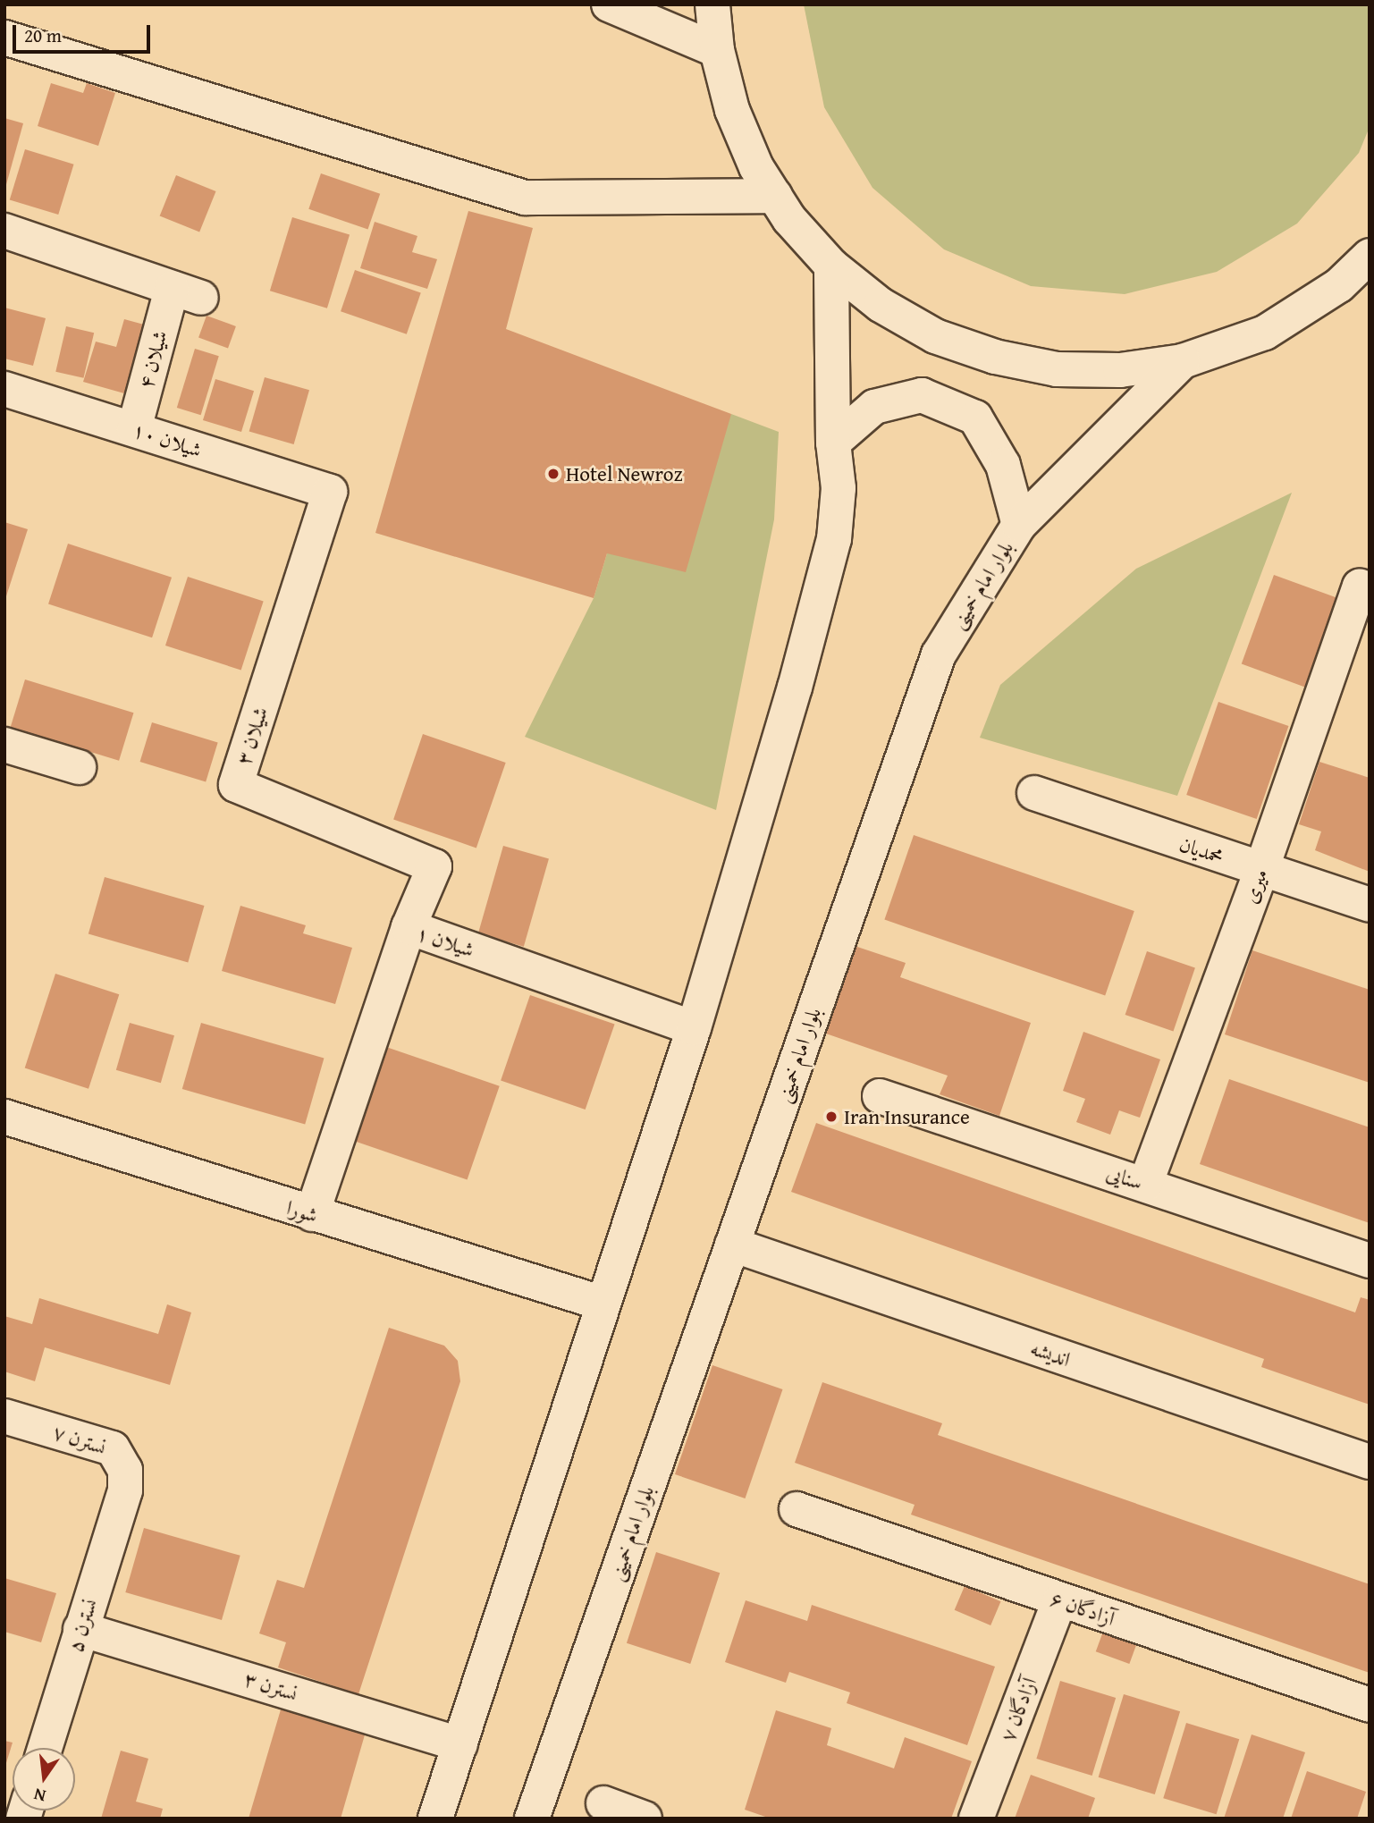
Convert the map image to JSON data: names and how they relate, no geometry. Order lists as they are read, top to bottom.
{
  "streets": {
    "street": [
      "شیلان ۴",
      "شیلان ۱۰",
      "بلوار امام خمینی",
      "شیلان ۳",
      "محمدیان",
      "میری",
      "شیلان ۱",
      "سنایی",
      "شورا",
      "اندیشه",
      "نسترن ۷",
      "آزادگان ۶",
      "نسترن ۵",
      "نسترن ۳",
      "آزادگان ۷"
    ]
  },
  "crossings": [
    ["شیلان ۴", "شیلان ۱۰"],
    ["شیلان ۱۰", "شیلان ۳"],
    ["بلوار امام خمینی", "اندیشه"],
    ["شیلان ۳", "شیلان ۱"],
    ["محمدیان", "میری"],
    ["میری", "سنایی"],
    ["شیلان ۱", "شورا"],
    ["نسترن ۷", "نسترن ۵"],
    ["آزادگان ۶", "آزادگان ۷"],
    ["نسترن ۵", "نسترن ۳"]
  ],
  "places": ["Hotel Newroz", "Iran Insurance"],
  "scale_bar": "20 m",
  "north": "bottom"
}
